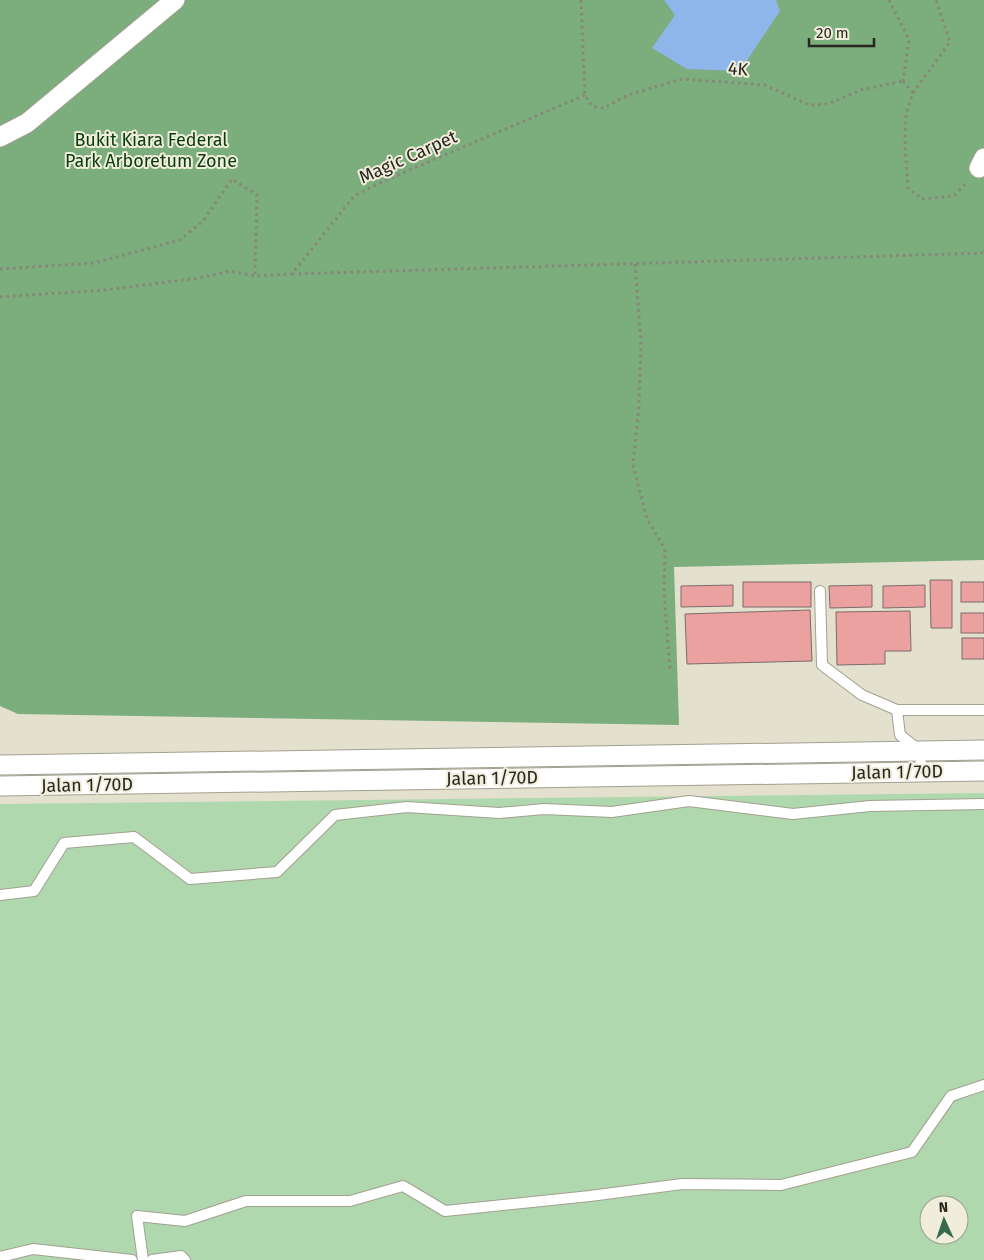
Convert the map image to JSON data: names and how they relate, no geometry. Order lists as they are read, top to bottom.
{
  "streets": {
    "street": ["Jalan 1/70D"],
    "path": ["4K", "Magic Carpet"]
  },
  "crossings": [
    ["4K", "Magic Carpet"]
  ],
  "parks": ["Bukit Kiara Federal Park Arboretum Zone"],
  "scale_bar": "20 m",
  "north": "top"
}
